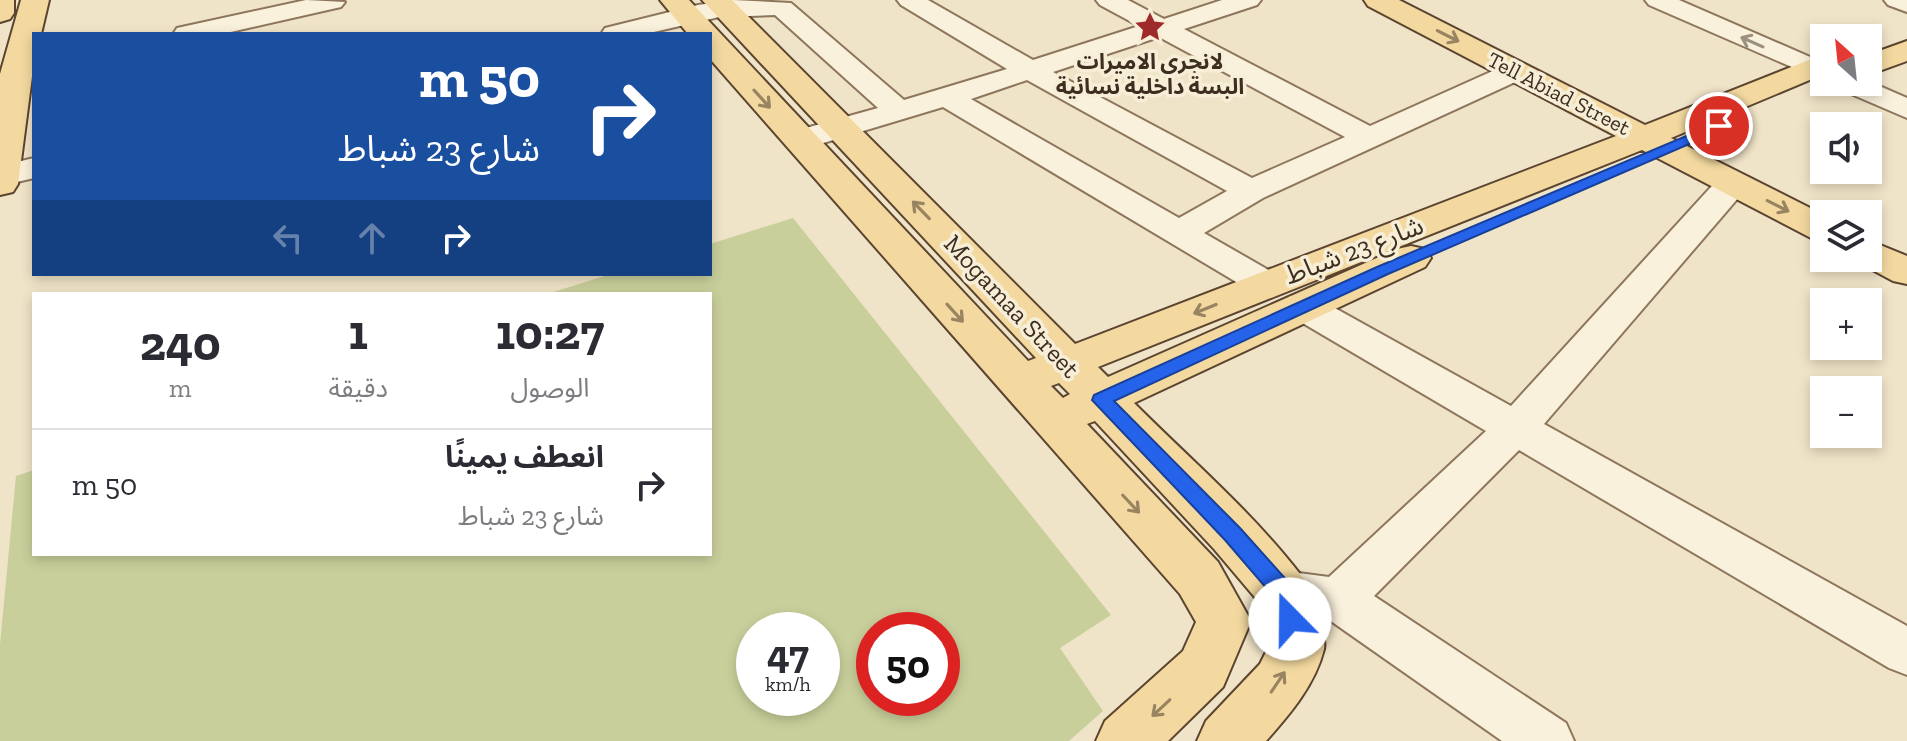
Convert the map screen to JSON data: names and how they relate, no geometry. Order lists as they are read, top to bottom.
{
  "streets": {
    "main road": ["Tell Abiad Street", "شارع 23 شباط", "Mogamaa Street"]
  },
  "crossings": [
    ["Tell Abiad Street", "شارع 23 شباط"],
    ["شارع 23 شباط", "Mogamaa Street"]
  ],
  "one_way": ["Tell Abiad Street"],
  "places": {
    "place": ["لانجري الاميرات البسة داخلية نسائية"]
  },
  "north": "top left",
  "page": {
    "map_buttons": ["+", "−"],
    "turn": ["50 m", "شارع 23 شباط"],
    "eta": [
      "10:27",
      "الوصول",
      "1",
      "دقيقة",
      "240",
      "m"
    ],
    "list": [
      {
        "name": "انعطف يمينًا",
        "note": "شارع 23 شباط",
        "value": "50 m"
      }
    ],
    "speed": "47 km/h",
    "limit": "50"
  }
}
